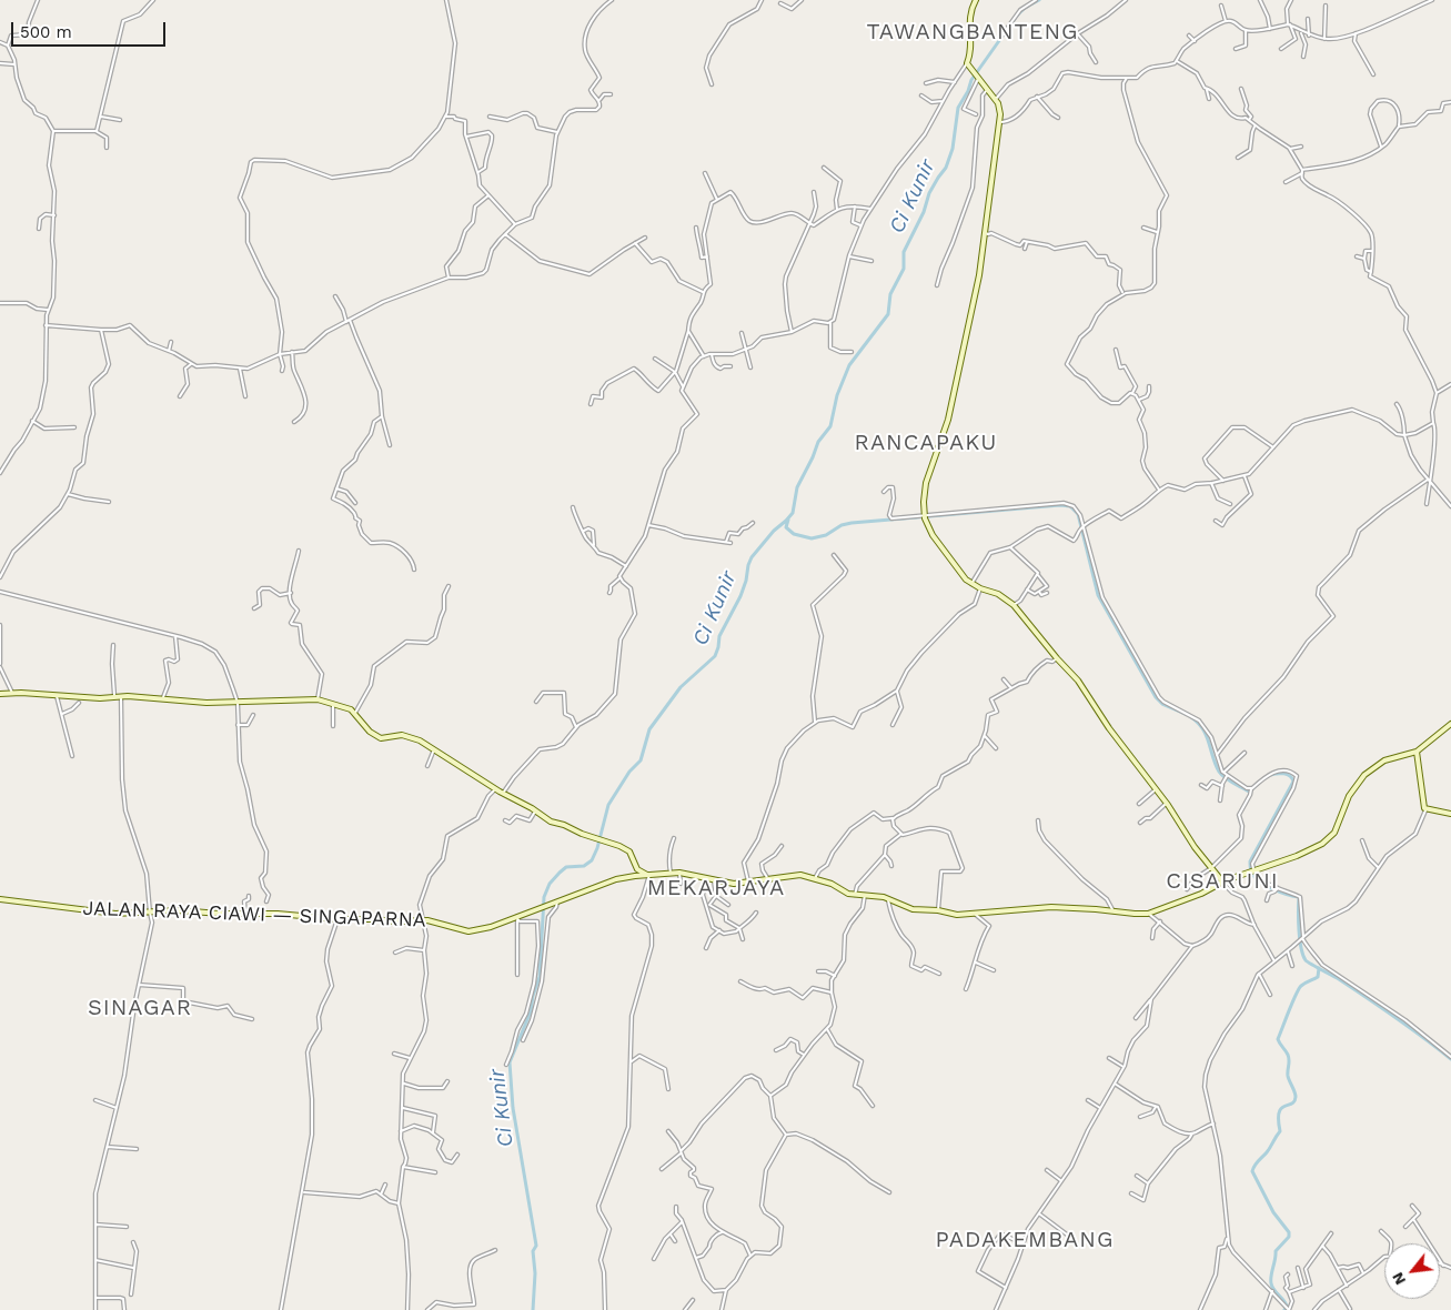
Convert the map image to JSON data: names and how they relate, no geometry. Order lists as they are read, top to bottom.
{
  "streets": {
    "street": ["JALAN RAYA CIAWI — SINGAPARNA"]
  },
  "districts": [
    "TAWANGBANTENG",
    "RANCAPAKU",
    "CISARUNI",
    "MEKARJAYA",
    "SINAGAR",
    "PADAKEMBANG"
  ],
  "water": ["Ci Kunir"],
  "scale_bar": "500 m",
  "north": "bottom left"
}
